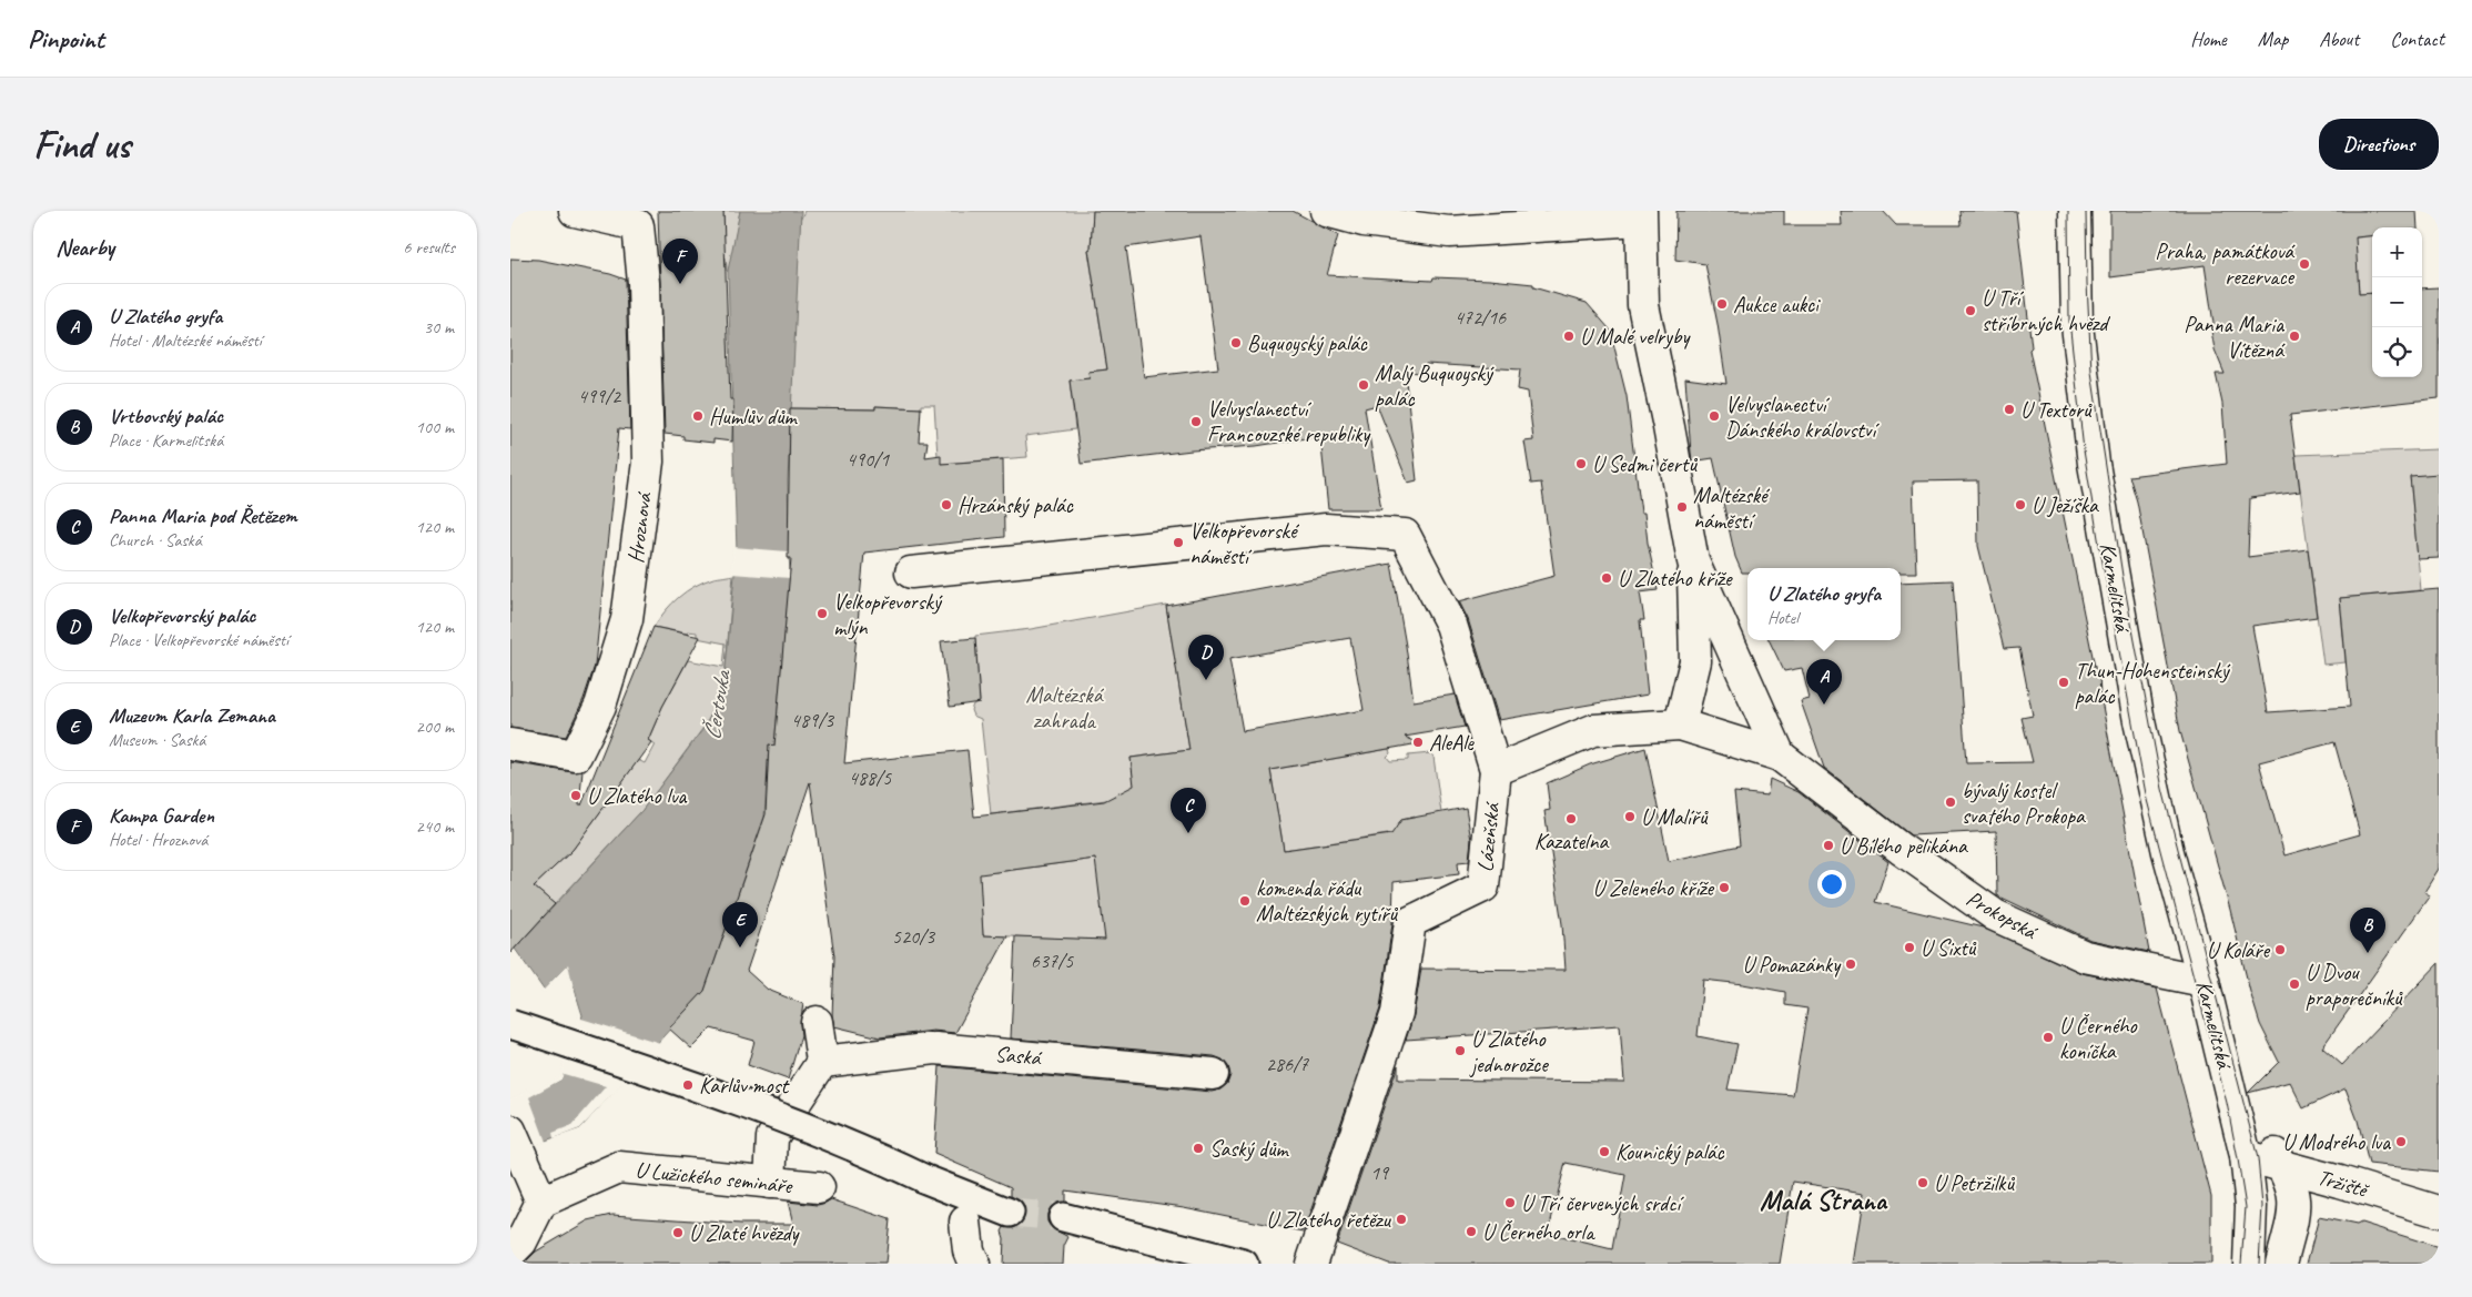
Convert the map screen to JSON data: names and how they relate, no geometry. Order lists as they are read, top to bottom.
{
  "streets": {
    "street": [
      "Hroznová",
      "Karmelitská",
      "Lázeňská",
      "Prokopská",
      "Saská",
      "U Lužického semináře",
      "Tržiště"
    ]
  },
  "crossings": [
    ["Karmelitská", "Prokopská"],
    ["Karmelitská", "Tržiště"]
  ],
  "districts": ["Malá Strana"],
  "water": ["Čertovka"],
  "parks": ["Maltézská zahrada"],
  "places": [
    "Praha, památková rezervace",
    "Aukce aukci",
    "U Tří stříbrných hvězd",
    "U Malé velryby",
    "Panna Maria Vítězná",
    "Buquoyský palác",
    "Malý Buquoyský palác",
    "U Textorů",
    "Humlův dům",
    "Velvyslanectví Dánského království",
    "Velvyslanectví Francouzské republiky",
    "U Sedmi čertů",
    "Hrzánský palác",
    "U Ježíška",
    "Maltézské náměstí",
    "Velkopřevorské náměstí",
    "U Zlatého kříže",
    "Velkopřevorský mlýn",
    "Thun-Hohensteinský palác",
    "AleAle",
    "U Zlatého lva",
    "bývalý kostel svatého Prokopa",
    "U Malířů",
    "Kazatelna",
    "U Bílého pelikána",
    "U Zeleného kříže",
    "komenda řádu Maltézských rytířů",
    "U Sixtů",
    "U Koláře",
    "U Pomazánky",
    "U Dvou praporečníků",
    "U Černého koníčka",
    "U Zlatého jednorožce",
    "Karlův most",
    "U Modrého lva",
    "Saský dům",
    "Kounický palác",
    "U Petržilků",
    "U Tří červených srdcí",
    "U Zlatého řetězu",
    "U Černého orla",
    "U Zlaté hvězdy"
  ],
  "house_numbers": [
    "472/16",
    "499/2",
    "490/1",
    "489/3",
    "488/5",
    "520/3",
    "637/5",
    "286/7",
    "19"
  ],
  "page": {
    "header": "Pinpoint",
    "nav": [
      "Home",
      "Map",
      "About",
      "Contact"
    ],
    "buttons": "Directions",
    "title": "Find us",
    "heading": ["Nearby", "6 results"],
    "map_buttons": ["+", "−"],
    "pins": [
      "F",
      "D",
      "A",
      "C",
      "E",
      "B"
    ],
    "list": [
      {
        "mark": "A",
        "name": "U Zlatého gryfa",
        "note": "Hotel · Maltézské náměstí",
        "value": "30 m"
      },
      {
        "mark": "B",
        "name": "Vrtbovský palác",
        "note": "Place · Karmelitská",
        "value": "100 m"
      },
      {
        "mark": "C",
        "name": "Panna Maria pod Řetězem",
        "note": "Church · Saská",
        "value": "120 m"
      },
      {
        "mark": "D",
        "name": "Velkopřevorský palác",
        "note": "Place · Velkopřevorské náměstí",
        "value": "120 m"
      },
      {
        "mark": "E",
        "name": "Muzeum Karla Zemana",
        "note": "Museum · Saská",
        "value": "200 m"
      },
      {
        "mark": "F",
        "name": "Kampa Garden",
        "note": "Hotel · Hroznová",
        "value": "240 m"
      }
    ],
    "popup": ["U Zlatého gryfa", "Hotel"]
  }
}
